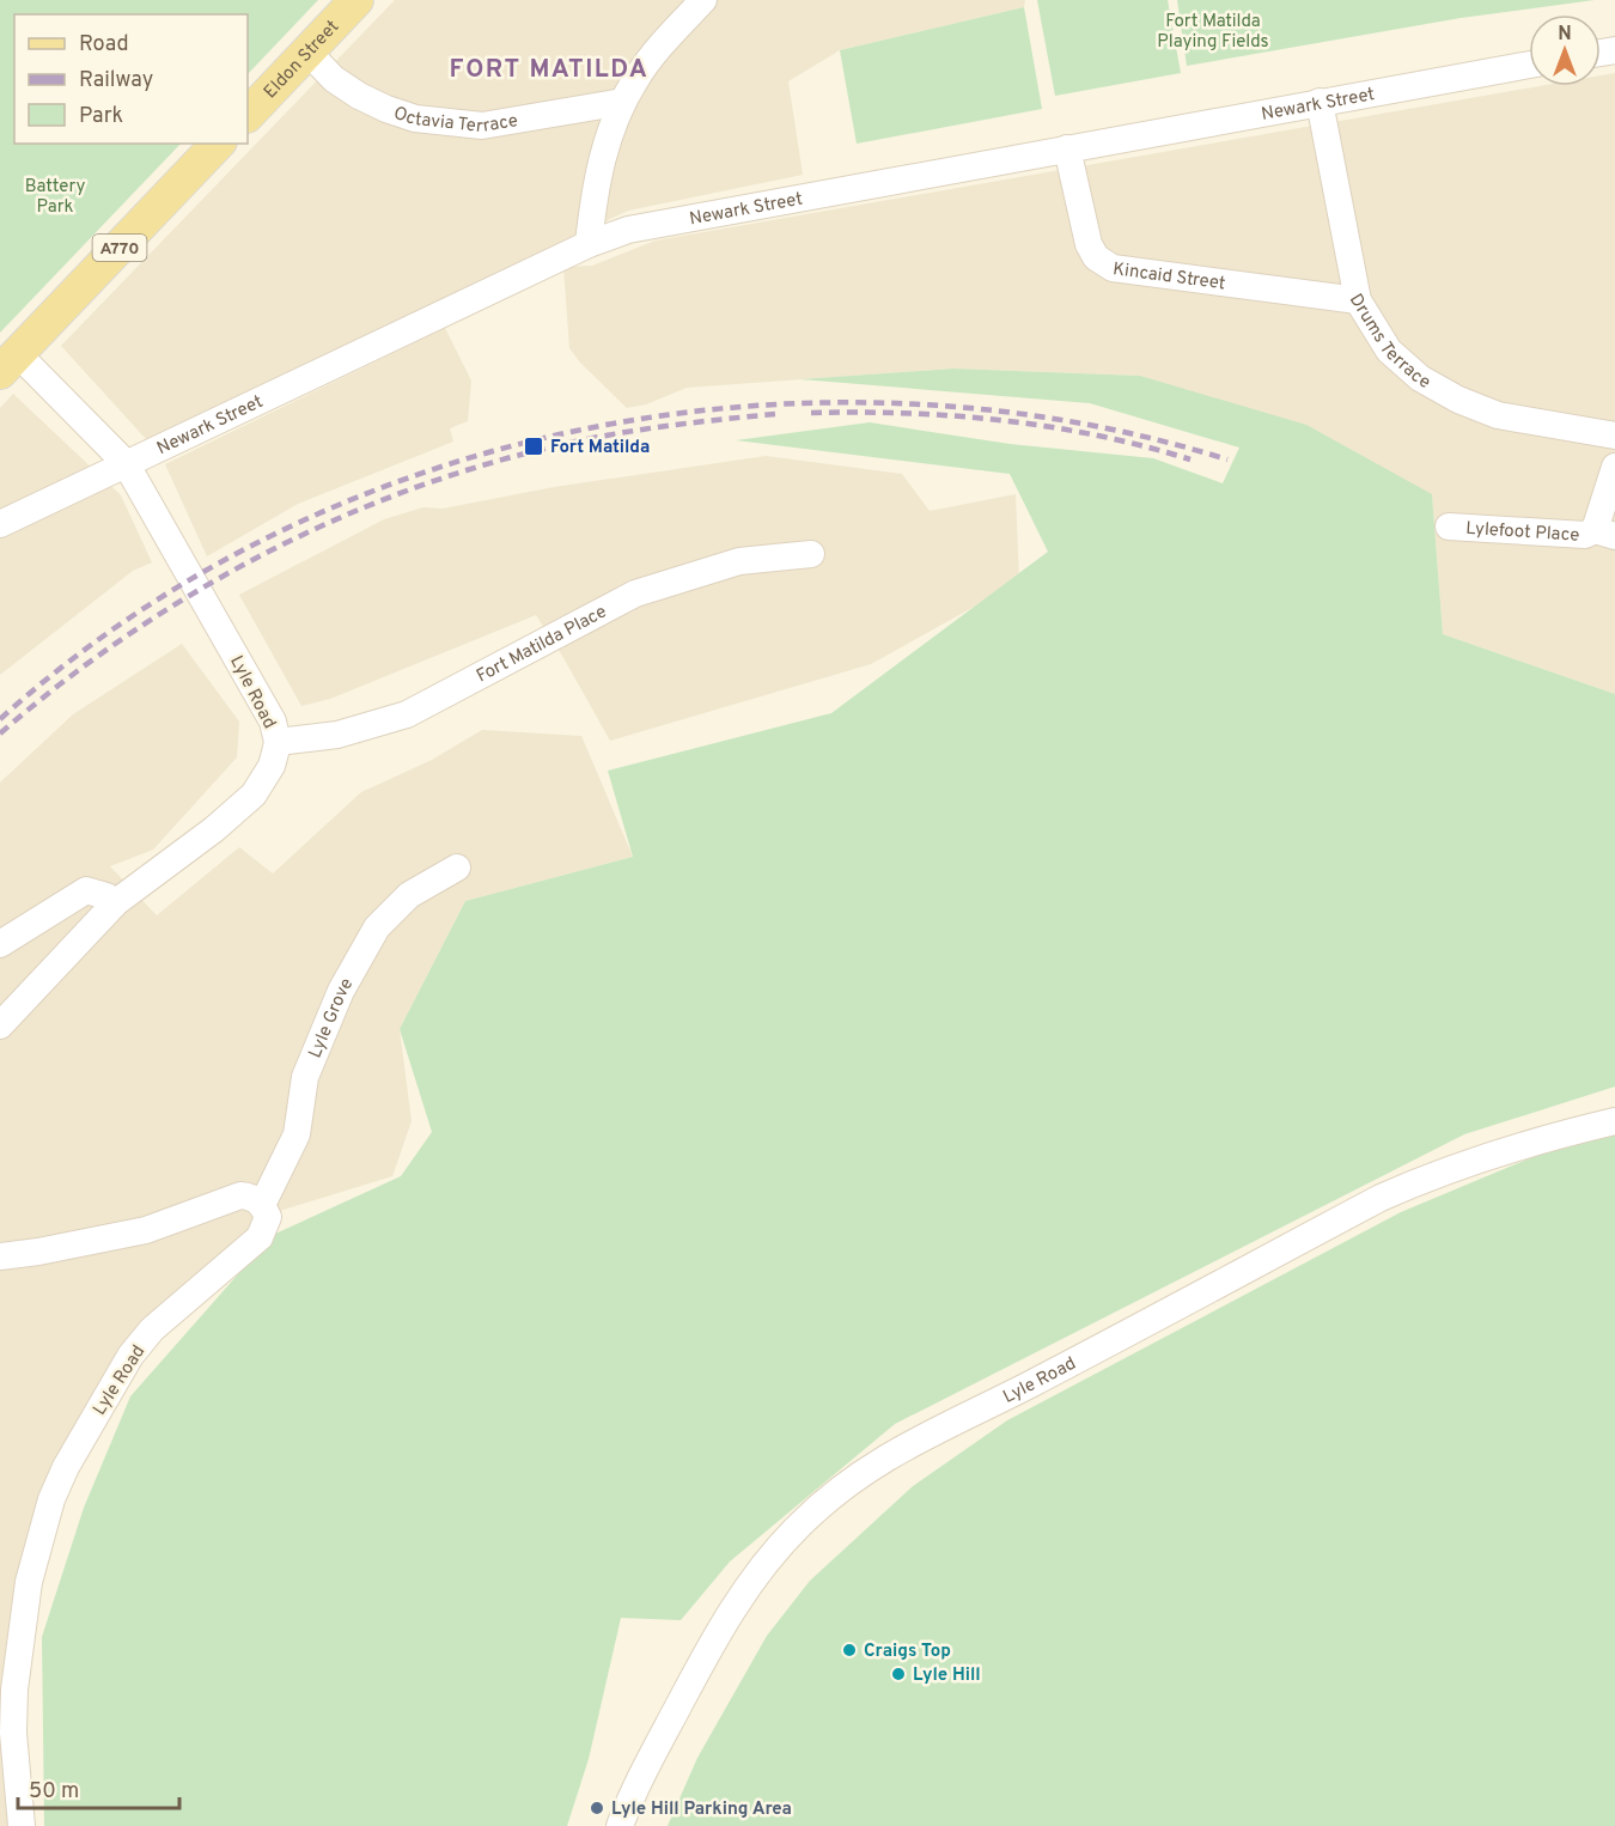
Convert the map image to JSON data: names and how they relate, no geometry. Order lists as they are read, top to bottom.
{
  "streets": {
    "main road": ["Eldon Street", "A770"],
    "street": [
      "Newark Street",
      "Octavia Terrace",
      "Kincaid Street",
      "Drums Terrace",
      "Lylefoot Place",
      "Fort Matilda Place",
      "Lyle Road",
      "Lyle Grove"
    ]
  },
  "crossings": [
    ["Eldon Street", "Octavia Terrace"],
    ["Newark Street", "Kincaid Street"],
    ["Newark Street", "Drums Terrace"],
    ["Newark Street", "Lyle Road"],
    ["A770", "Lyle Road"],
    ["Kincaid Street", "Drums Terrace"],
    ["Fort Matilda Place", "Lyle Road"],
    ["Lyle Road", "Lyle Grove"]
  ],
  "districts": ["FORT MATILDA"],
  "parks": ["Fort Matilda Playing Fields", "Battery Park"],
  "places": {
    "transit": ["Fort Matilda"],
    "other": ["Craigs Top", "Lyle Hill", "Lyle Hill Parking Area"]
  },
  "legend": ["Road", "Railway", "Park"],
  "scale_bar": "50 m",
  "north": "top"
}
